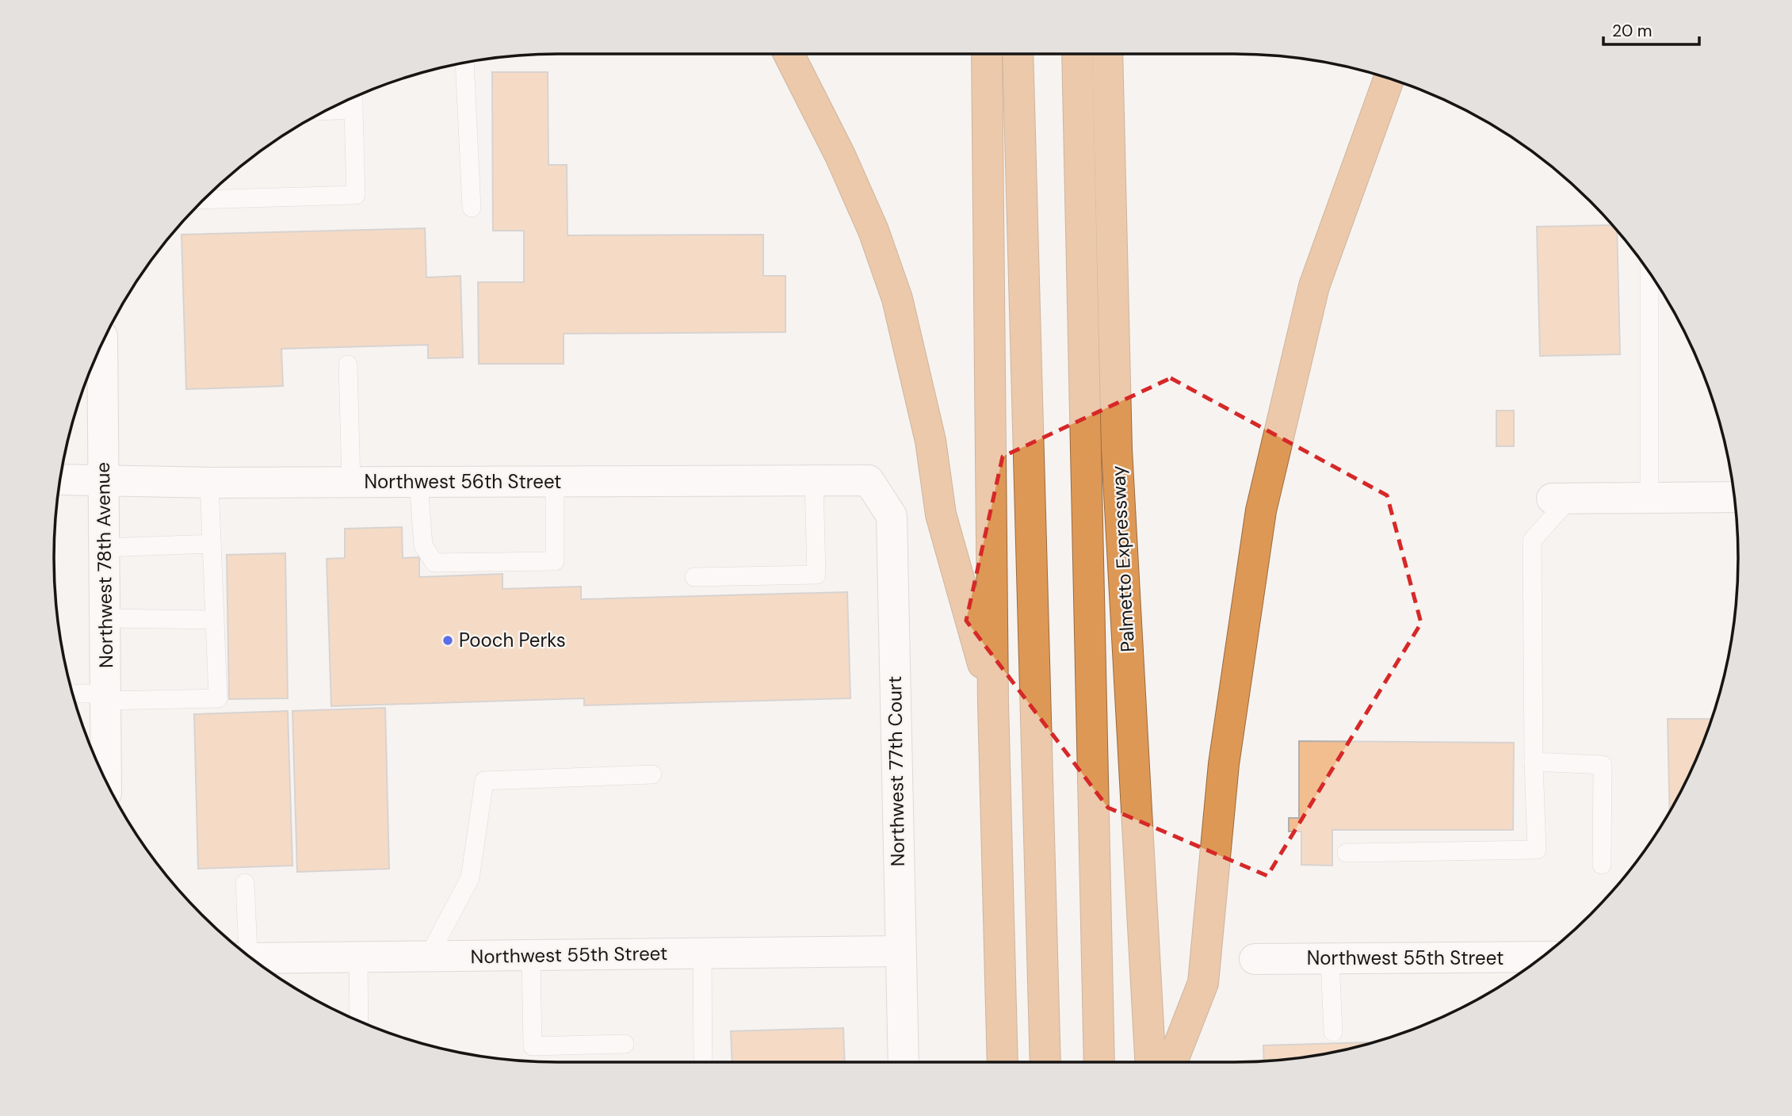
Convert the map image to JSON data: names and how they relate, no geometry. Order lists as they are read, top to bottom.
{
  "streets": {
    "highway": ["Palmetto Expressway"],
    "street": [
      "Northwest 56th Street",
      "Northwest 78th Avenue",
      "Northwest 77th Court",
      "Northwest 55th Street"
    ]
  },
  "crossings": [
    ["Northwest 56th Street", "Northwest 78th Avenue"],
    ["Northwest 56th Street", "Northwest 77th Court"],
    ["Northwest 77th Court", "Northwest 55th Street"]
  ],
  "places": ["Pooch Perks"],
  "scale_bar": "20 m"
}
